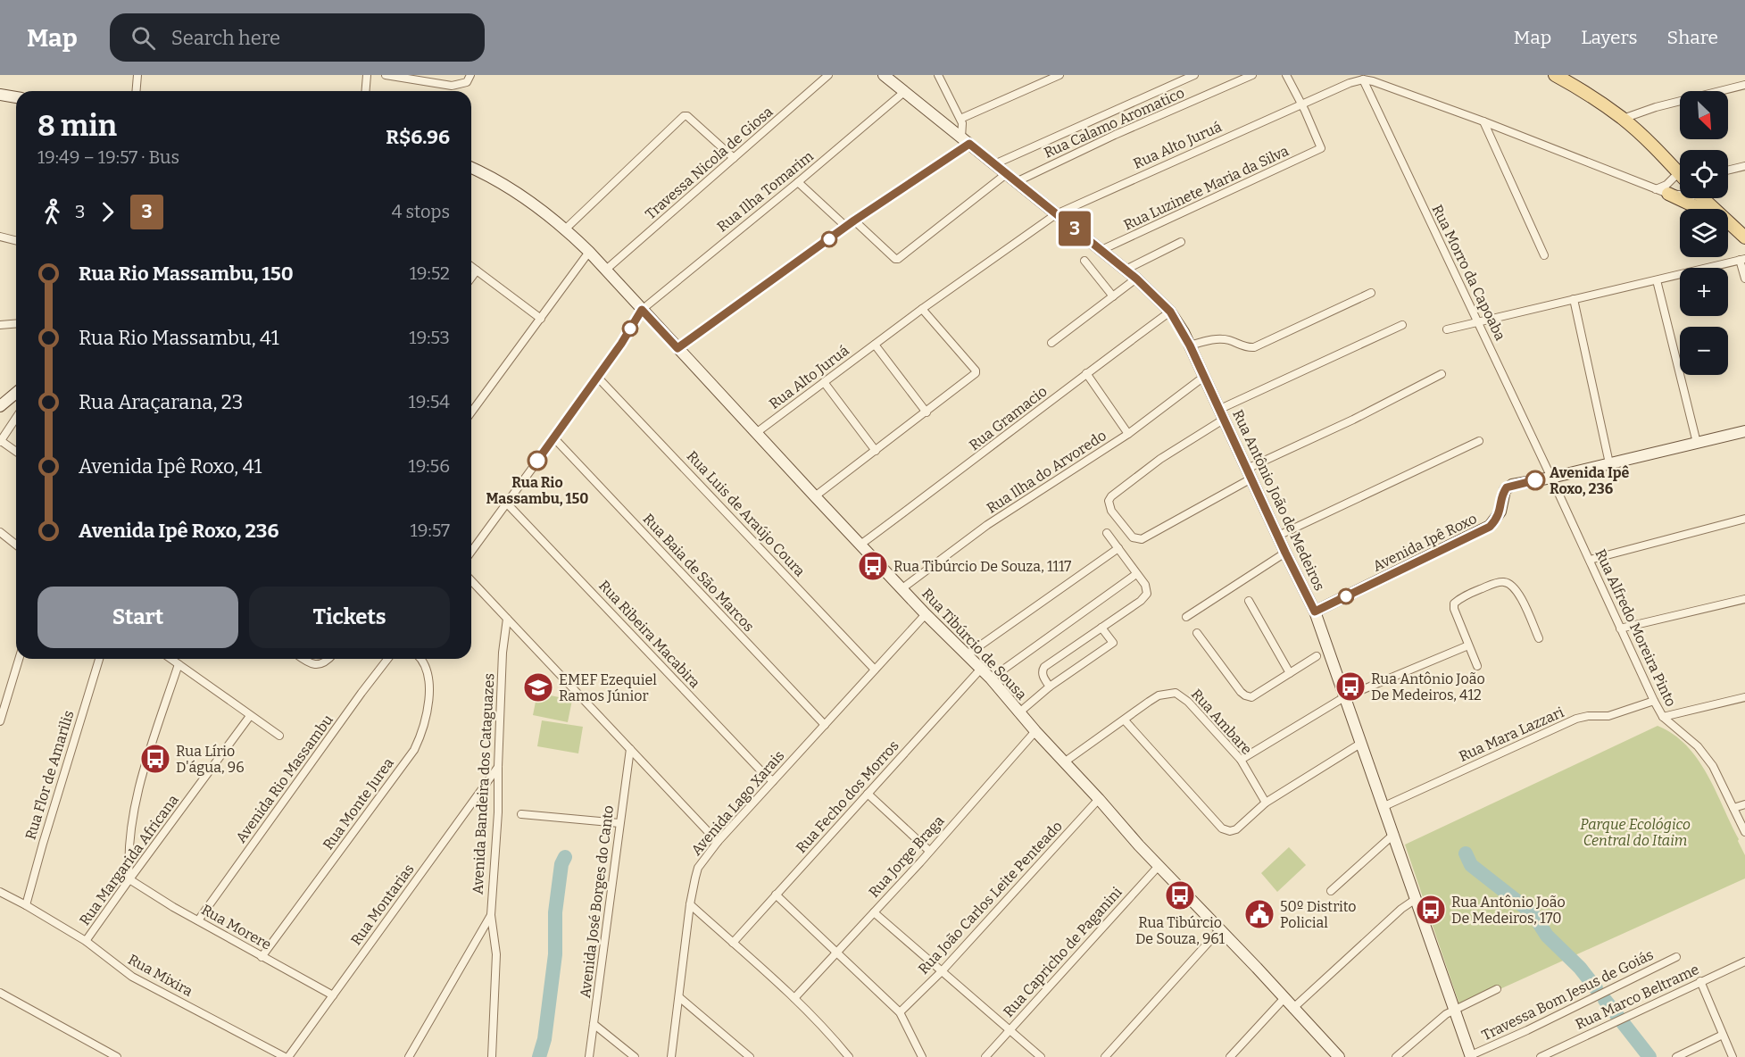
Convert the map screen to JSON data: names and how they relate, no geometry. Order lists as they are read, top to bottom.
{
  "streets": {
    "street": [
      "Rua Calamo Aromatico",
      "Rua Alto Juruá",
      "Travessa Nicola de Giosa",
      "Rua Luzinete Maria da Silva",
      "Rua Ilha Tomarim",
      "Rua Morro da Capoaba",
      "Rua Gramacio",
      "Rua Ilha do Arvoredo",
      "Rua Antônio João de Medeiros",
      "Rua Luis de Araújo Coura",
      "Avenida Ipê Roxo",
      "Rua Baia de São Marcos",
      "Rua Alfredo Moreira Pinto",
      "Rua Ribeira Macabira",
      "Rua Tibúrcio de Sousa",
      "Rua Ambare",
      "Rua Mara Lazzari",
      "Rua Flor de Amarilis",
      "Avenida Rio Massambu",
      "Avenida Bandeira dos Cataguazes",
      "Rua Fecho dos Morros",
      "Avenida Lago Xarais",
      "Rua Monte Jurea",
      "Rua Jorge Braga",
      "Rua Margarida Africana",
      "Rua João Carlos Leite Penteado",
      "Avenida José Borges do Canto",
      "Rua Montarias",
      "Rua Morere",
      "Rua Capricho de Paganini",
      "Rua Mixira",
      "Travessa Bom Jesus de Goiás",
      "Rua Marco Beltrame"
    ]
  },
  "crossings": [
    ["Rua Calamo Aromatico", "Rua Antônio João de Medeiros"],
    ["Rua Alto Juruá", "Rua Luzinete Maria da Silva"],
    ["Rua Alto Juruá", "Rua Morro da Capoaba"],
    ["Rua Alto Juruá", "Rua Antônio João de Medeiros"],
    ["Rua Alto Juruá", "Rua Tibúrcio de Sousa"],
    ["Travessa Nicola de Giosa", "Rua Tibúrcio de Sousa"],
    ["Rua Luzinete Maria da Silva", "Rua Antônio João de Medeiros"],
    ["Rua Ilha Tomarim", "Rua Antônio João de Medeiros"],
    ["Rua Ilha Tomarim", "Rua Tibúrcio de Sousa"],
    ["Rua Morro da Capoaba", "Avenida Ipê Roxo"],
    ["Rua Morro da Capoaba", "Rua Alfredo Moreira Pinto"],
    ["Rua Gramacio", "Rua Antônio João de Medeiros"],
    ["Rua Gramacio", "Rua Tibúrcio de Sousa"],
    ["Rua Ilha do Arvoredo", "Rua Antônio João de Medeiros"],
    ["Rua Ilha do Arvoredo", "Rua Tibúrcio de Sousa"],
    ["Rua Antônio João de Medeiros", "Avenida Ipê Roxo"],
    ["Rua Antônio João de Medeiros", "Rua Mara Lazzari"],
    ["Rua Antônio João de Medeiros", "Travessa Bom Jesus de Goiás"],
    ["Rua Luis de Araújo Coura", "Avenida Lago Xarais"],
    ["Avenida Ipê Roxo", "Rua Alfredo Moreira Pinto"],
    ["Rua Baia de São Marcos", "Avenida Lago Xarais"],
    ["Rua Alfredo Moreira Pinto", "Rua Mara Lazzari"],
    ["Rua Ribeira Macabira", "Avenida Lago Xarais"],
    ["Rua Tibúrcio de Sousa", "Rua Ambare"],
    ["Rua Tibúrcio de Sousa", "Rua Fecho dos Morros"],
    ["Rua Tibúrcio de Sousa", "Avenida Lago Xarais"],
    ["Rua Tibúrcio de Sousa", "Rua Jorge Braga"],
    ["Rua Tibúrcio de Sousa", "Rua João Carlos Leite Penteado"],
    ["Rua Tibúrcio de Sousa", "Rua Capricho de Paganini"],
    ["Rua Flor de Amarilis", "Rua Mixira"],
    ["Avenida Rio Massambu", "Rua Morere"],
    ["Avenida Bandeira dos Cataguazes", "Rua Montarias"],
    ["Rua Monte Jurea", "Rua Morere"],
    ["Rua Margarida Africana", "Rua Morere"],
    ["Rua Margarida Africana", "Rua Mixira"],
    ["Rua Montarias", "Rua Morere"],
    ["Rua Montarias", "Rua Mixira"]
  ],
  "parks": ["Parque Ecológico Central do Itaim"],
  "places": {
    "other": ["Rua Rio Massambu, 150", "Avenida Ipê Roxo, 236"],
    "bus stop": [
      "Rua Tibúrcio De Souza, 1117",
      "Rua Antônio João De Medeiros, 412",
      "Rua Lírio D'água, 96",
      "Rua Tibúrcio De Souza, 961",
      "Rua Antônio João De Medeiros, 170"
    ],
    "school or university": ["EMEF Ezequiel Ramos Júnior"],
    "public building": ["50º Distrito Policial"]
  },
  "lines": ["bus line 3"],
  "north": "bottom right",
  "page": {
    "header": "Map",
    "search": "Search here",
    "nav": ["Map", "Layers", "Share"],
    "on_map": "3",
    "map_buttons": ["+", "−"],
    "heading": ["8 min", "19:49 – 19:57 · Bus", "R$6.96"],
    "legs": ["3", "3", "4 stops"],
    "list": [
      {
        "name": "Rua Rio Massambu, 150",
        "value": "19:52"
      },
      {
        "name": "Rua Rio Massambu, 41",
        "value": "19:53"
      },
      {
        "name": "Rua Araçarana, 23",
        "value": "19:54"
      },
      {
        "name": "Avenida Ipê Roxo, 41",
        "value": "19:56"
      },
      {
        "name": "Avenida Ipê Roxo, 236",
        "value": "19:57"
      }
    ],
    "buttons": ["Start", "Tickets"]
  }
}
